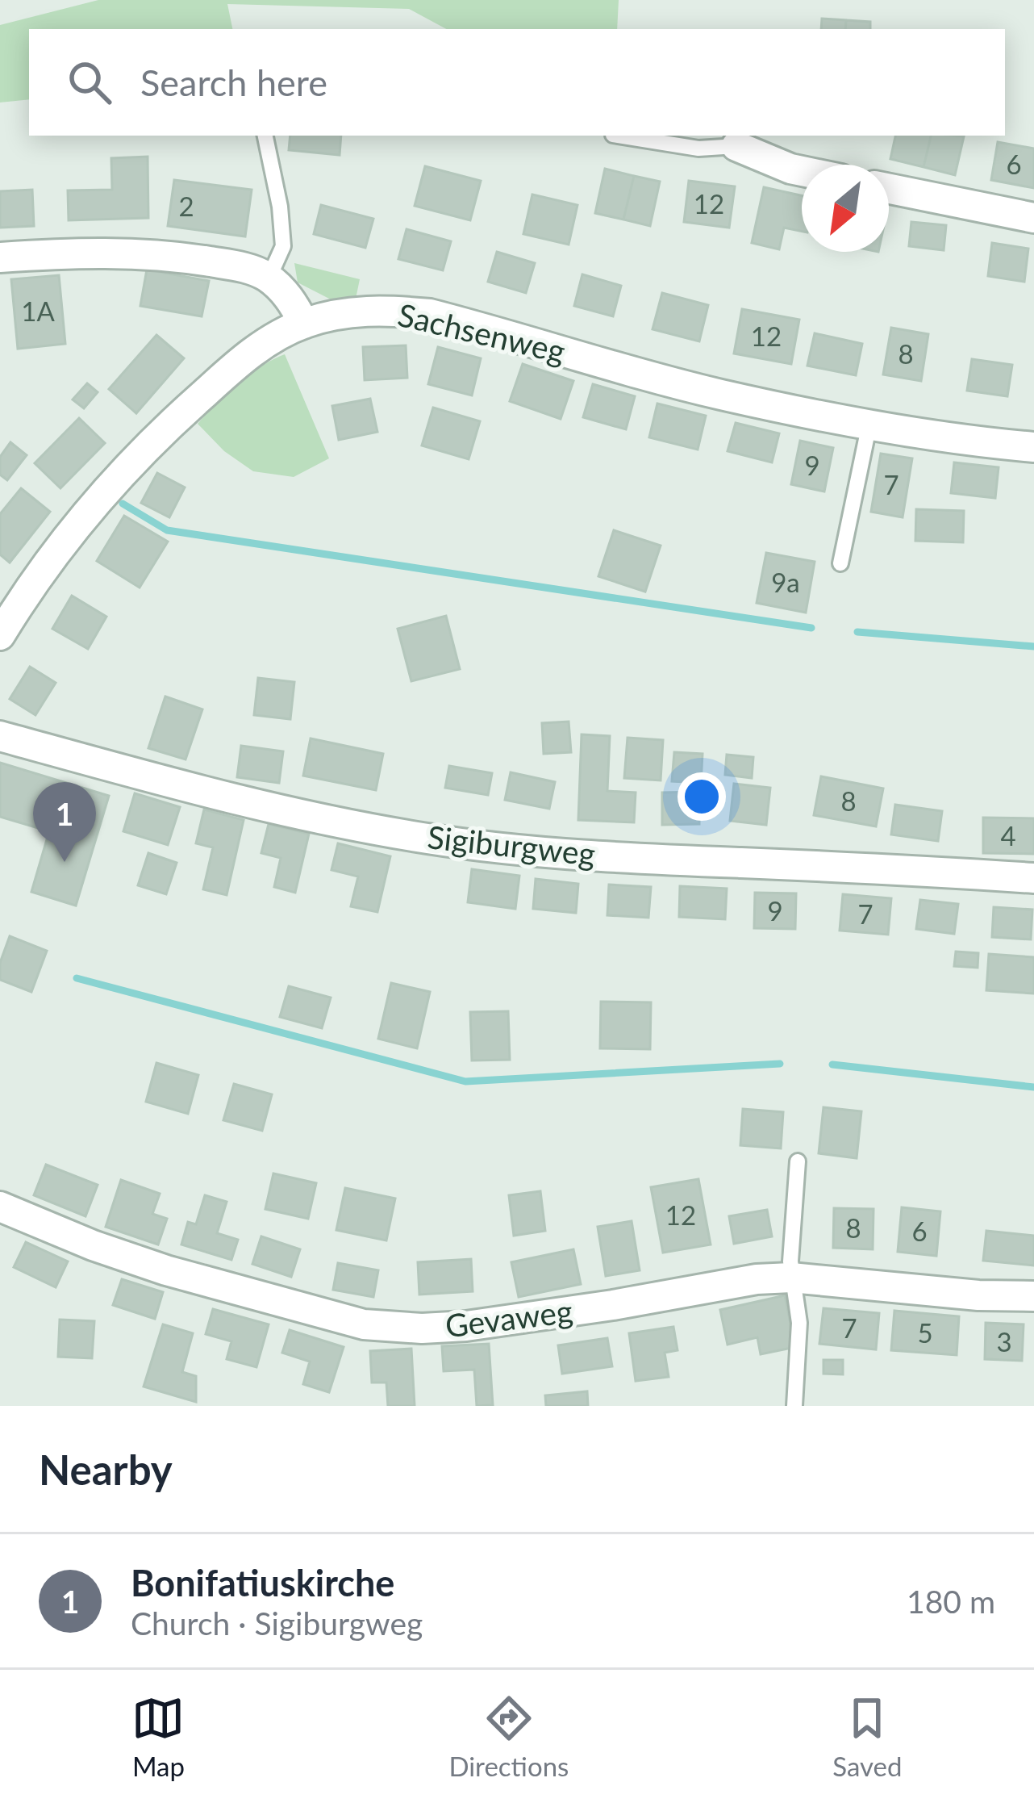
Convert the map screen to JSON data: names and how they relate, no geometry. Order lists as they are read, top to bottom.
{
  "streets": {
    "street": ["Sachsenweg", "Sigiburgweg", "Gevaweg"]
  },
  "house_numbers": [
    "6",
    "12",
    "2",
    "1A",
    "12",
    "8",
    "9",
    "7",
    "9a",
    "8",
    "4",
    "9",
    "7",
    "12",
    "8",
    "6",
    "7",
    "5",
    "3"
  ],
  "north": "bottom left",
  "page": {
    "search": "Search here",
    "pins": "1",
    "heading": "Nearby",
    "list": [
      {
        "mark": "1",
        "name": "Bonifatiuskirche",
        "note": "Church · Sigiburgweg",
        "value": "180 m"
      }
    ],
    "nav": ["Map", "Directions", "Saved"]
  }
}
